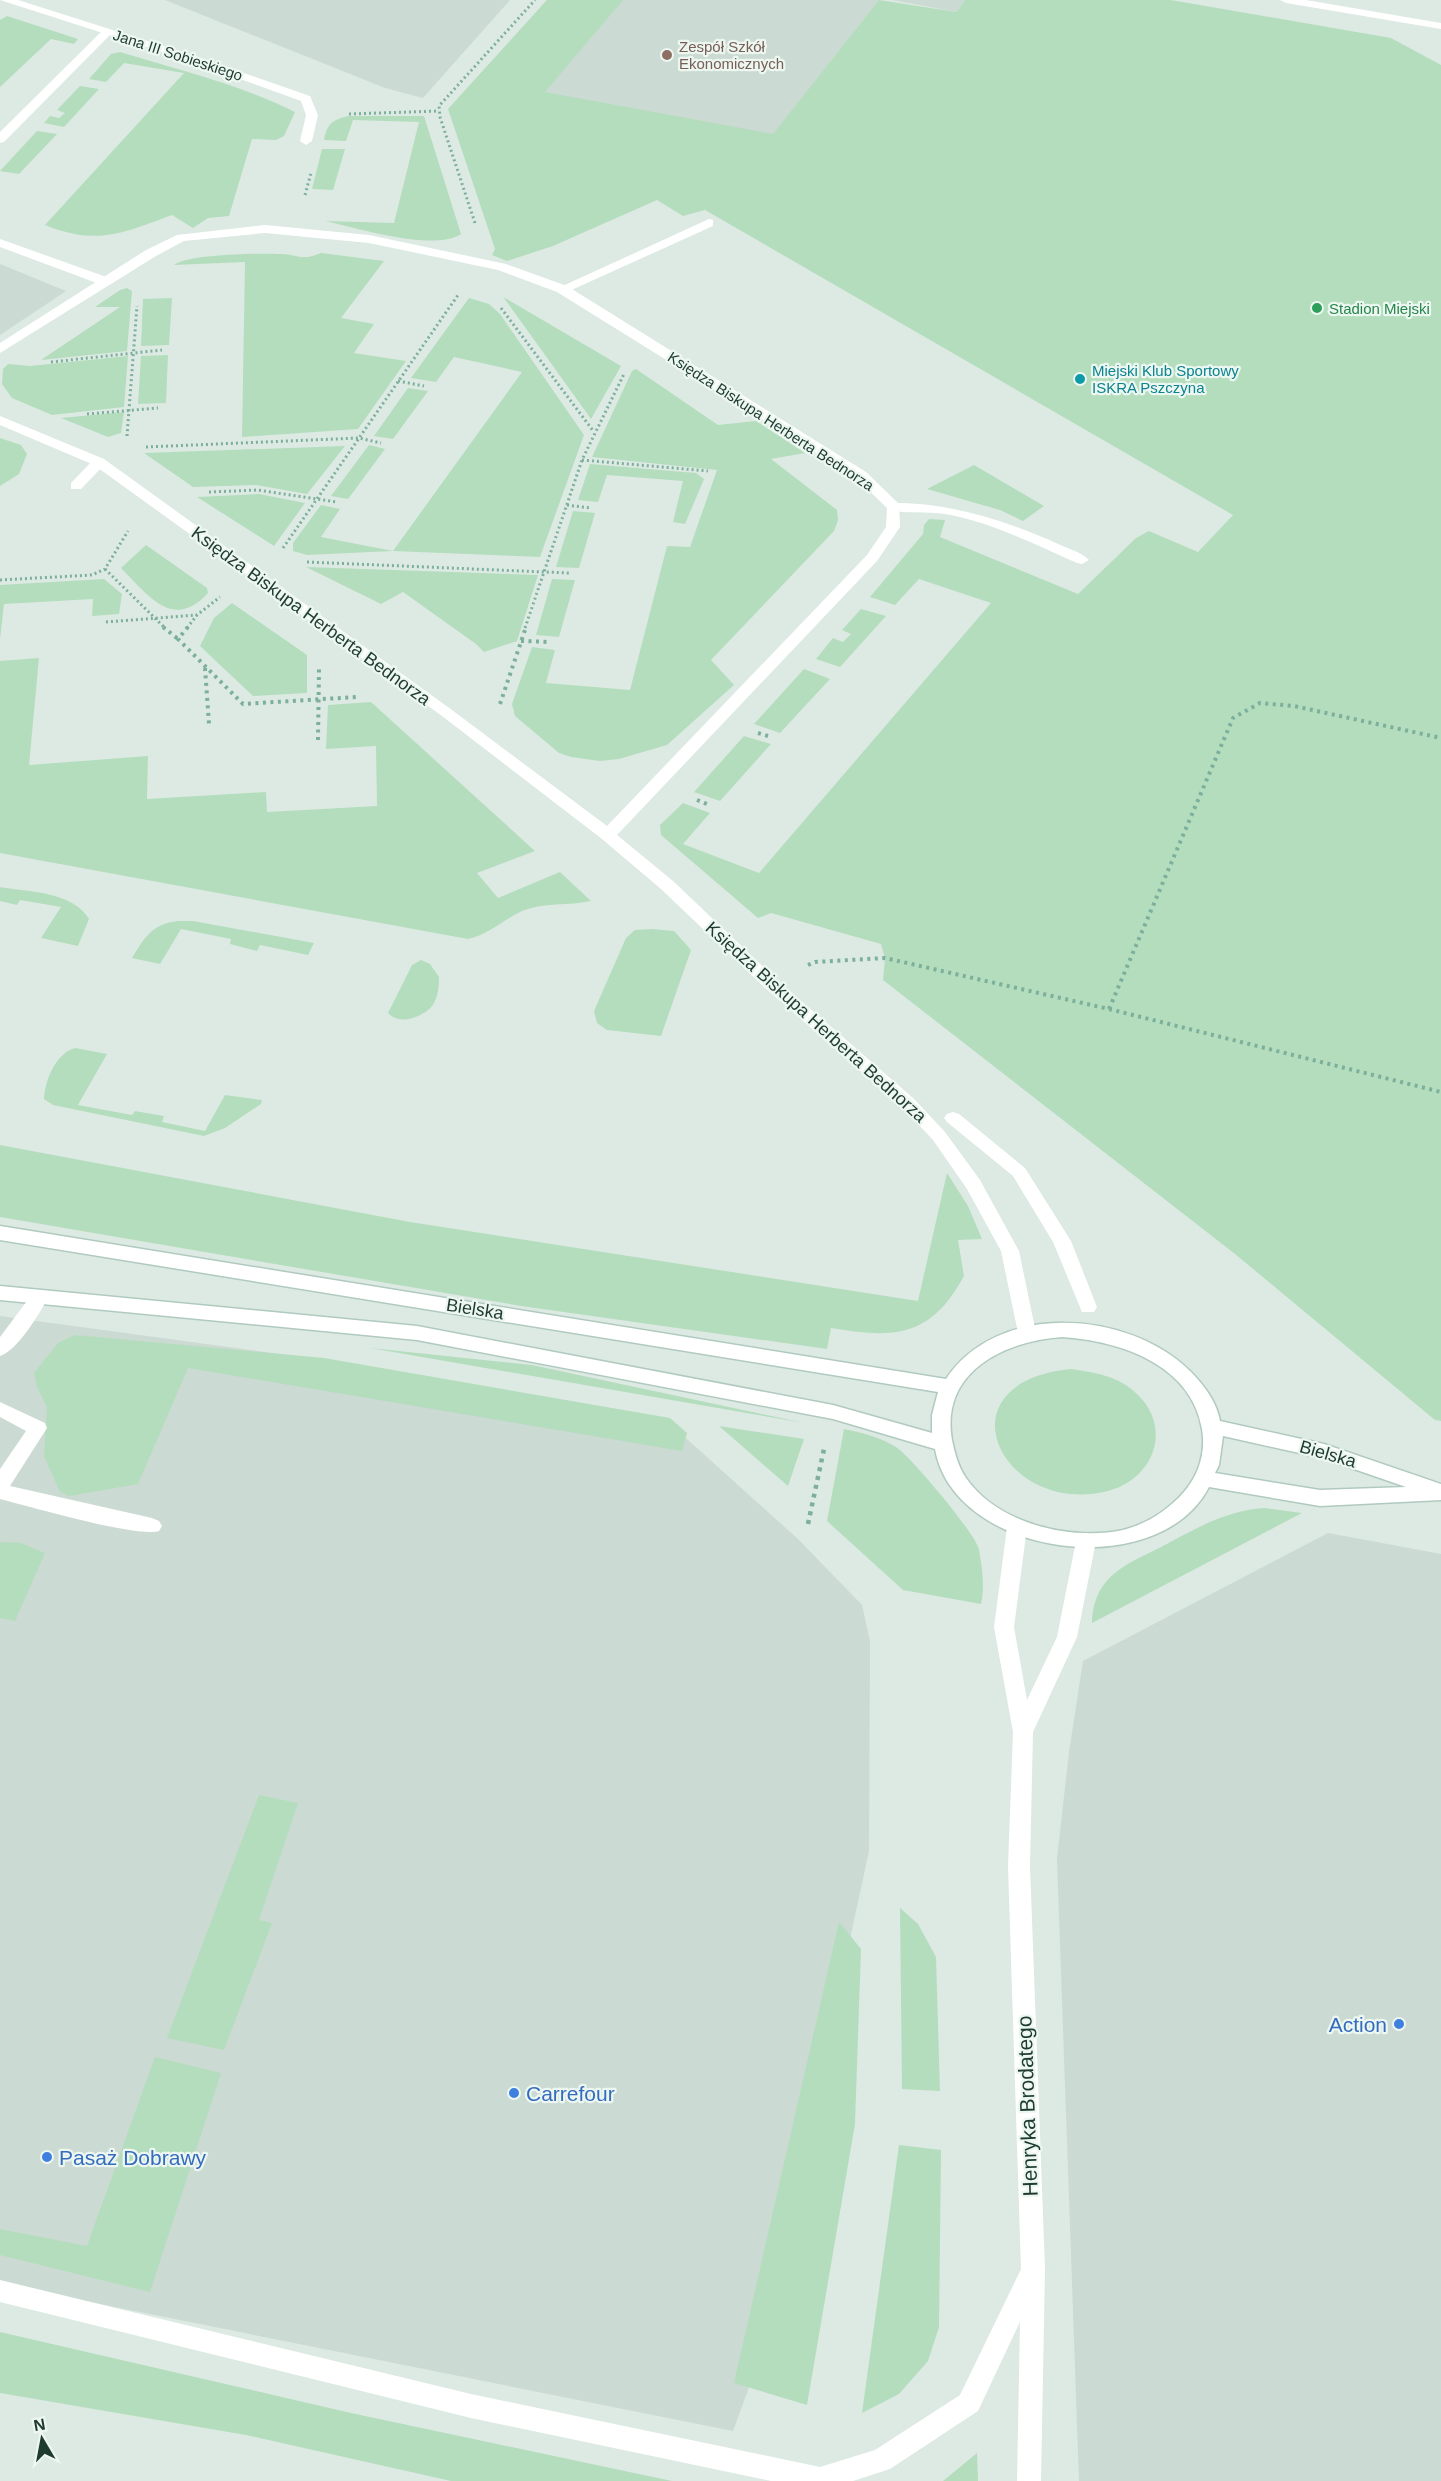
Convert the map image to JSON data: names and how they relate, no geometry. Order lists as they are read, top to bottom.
{
  "streets": {
    "street": [
      "Jana III Sobieskiego",
      "Księdza Biskupa Herberta Bednorza",
      "Bielska",
      "Henryka Brodatego"
    ]
  },
  "places": [
    "Zespół Szkół Ekonomicznych",
    "Stadion Miejski",
    "Miejski Klub Sportowy ISKRA Pszczyna",
    "Action",
    "Carrefour",
    "Pasaż Dobrawy"
  ],
  "north": "top"
}
